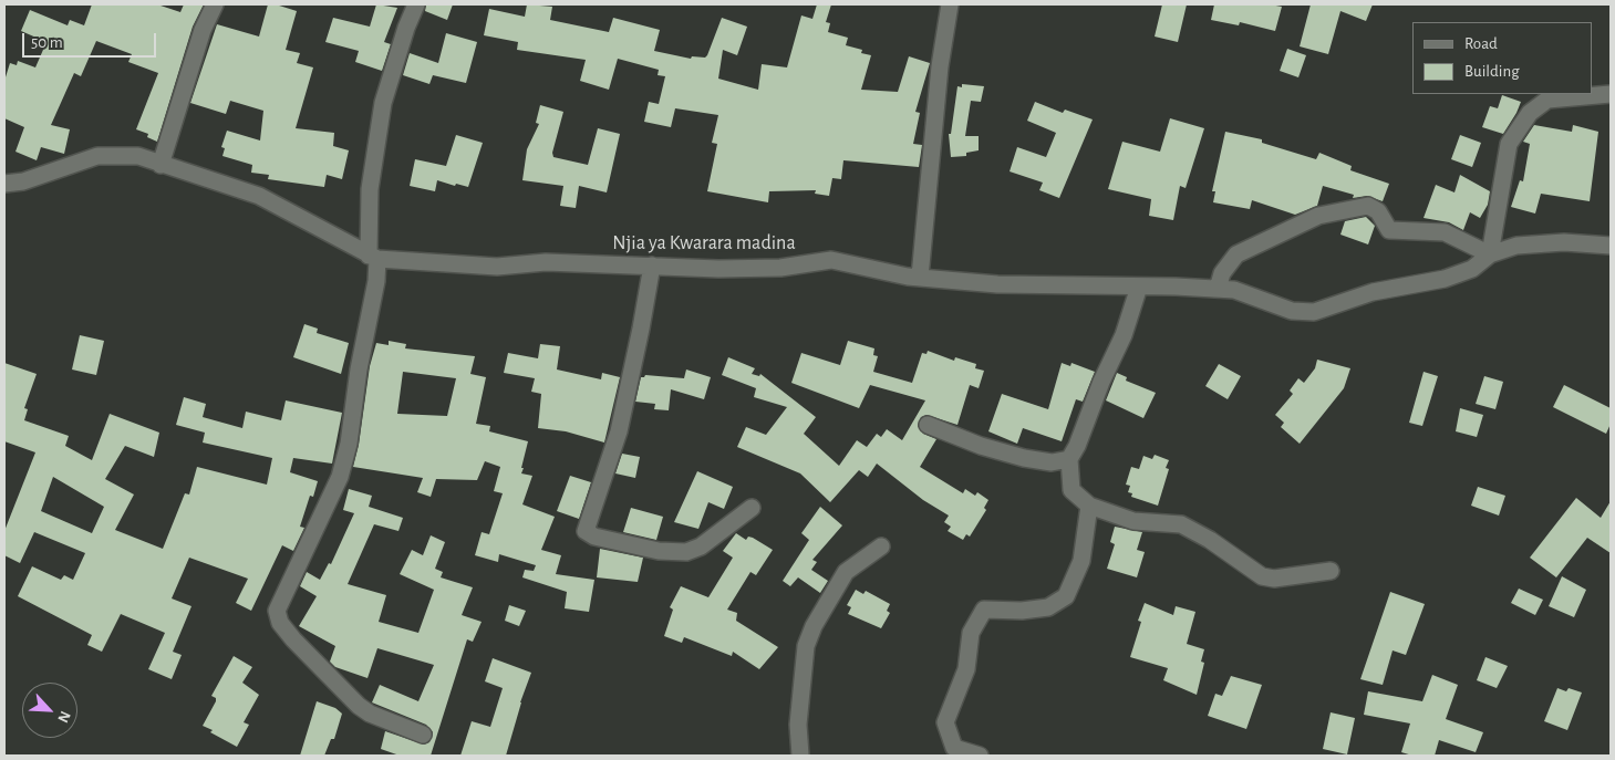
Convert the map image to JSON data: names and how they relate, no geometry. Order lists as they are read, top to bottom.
{
  "streets": {
    "street": ["Njia ya Kwarara madina"]
  },
  "legend": ["Road", "Building"],
  "scale_bar": "50 m",
  "north": "bottom right"
}
